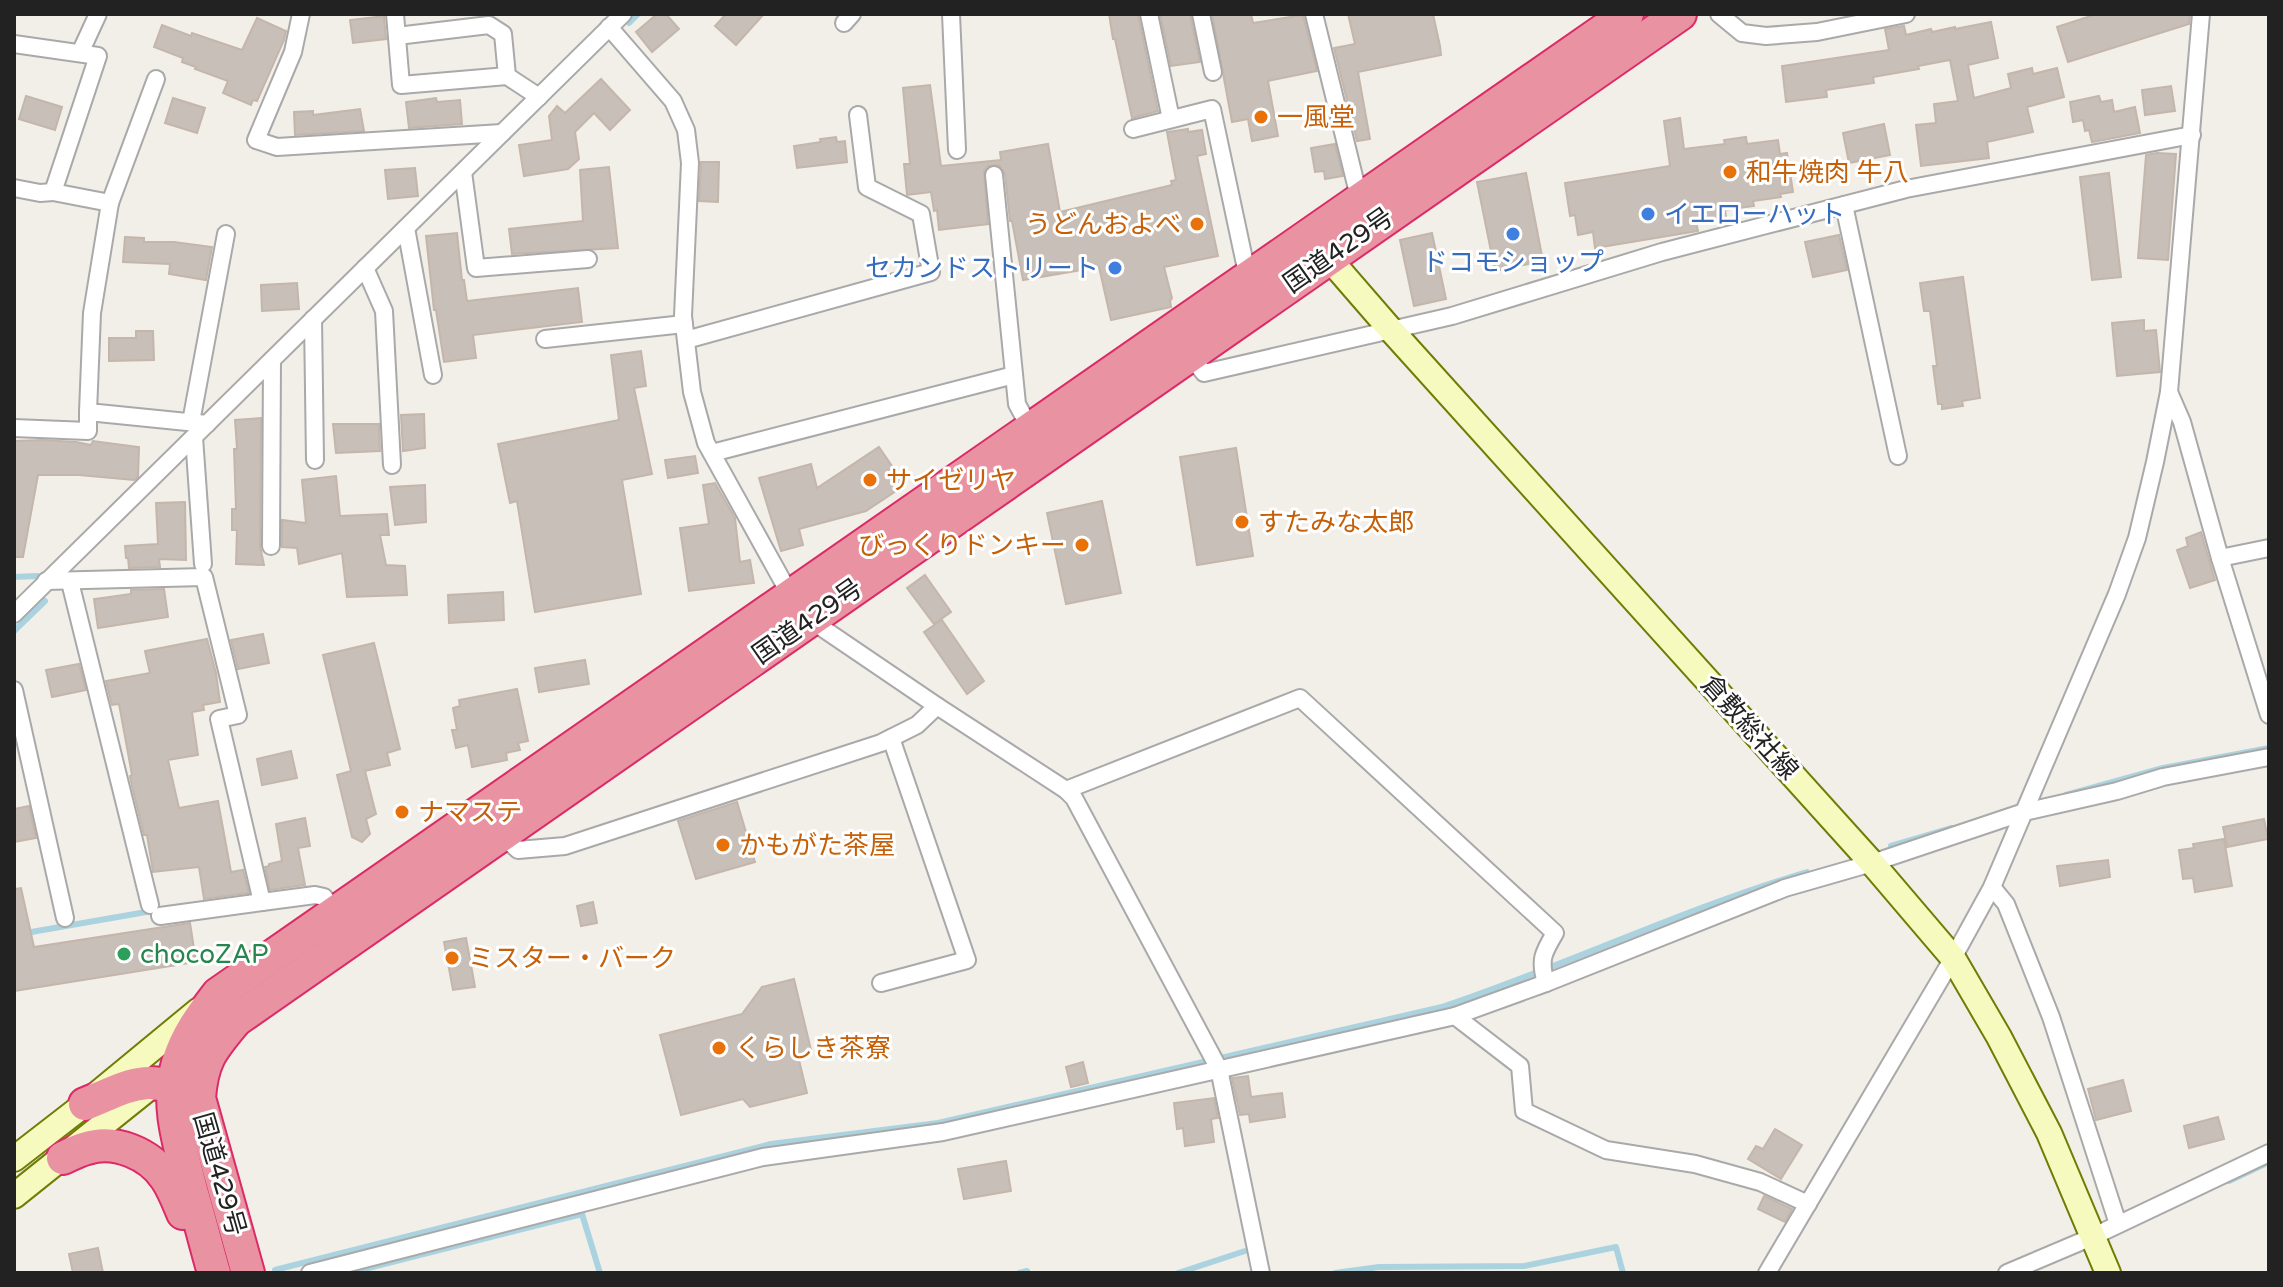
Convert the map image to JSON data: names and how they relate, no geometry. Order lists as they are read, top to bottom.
{
  "streets": {
    "highway": ["国道429号"],
    "main road": ["倉敷総社線"]
  },
  "crossings": [
    ["国道429号", "倉敷総社線"]
  ],
  "places": [
    "一風堂",
    "和牛焼肉 牛八",
    "イエローハット",
    "うどんおよべ",
    "ドコモショップ",
    "セカンドストリート",
    "サイゼリヤ",
    "すたみな太郎",
    "びっくりドンキー",
    "ナマステ",
    "かもがた茶屋",
    "chocoZAP",
    "ミスター・バーク",
    "くらしき茶寮"
  ]
}
